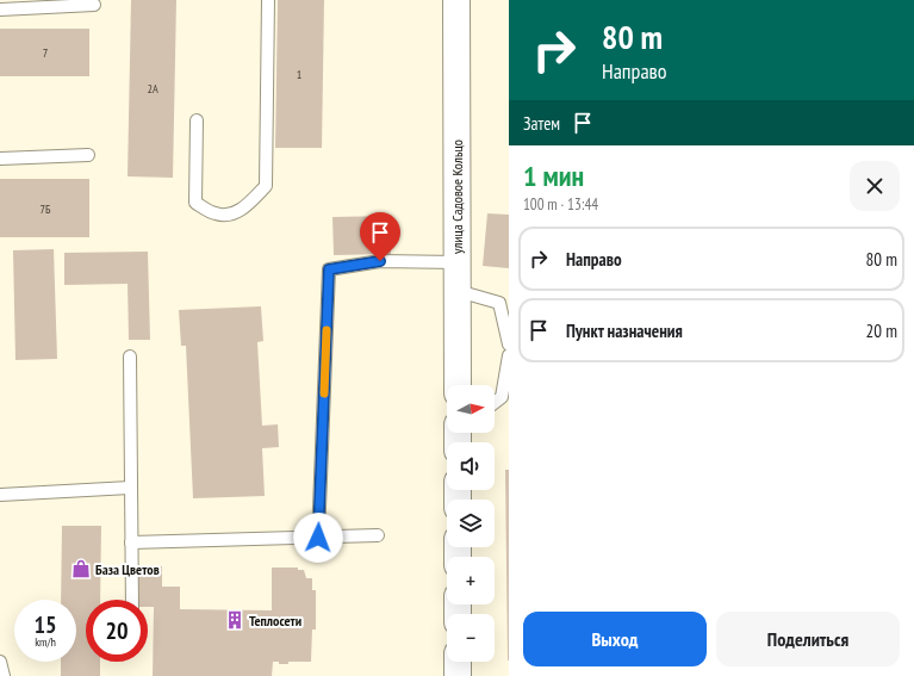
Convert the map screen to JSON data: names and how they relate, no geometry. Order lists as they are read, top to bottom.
{
  "streets": {
    "main road": ["улица Садовое Кольцо"]
  },
  "places": {
    "shop": ["База Цветов"],
    "building": ["Теплосети"]
  },
  "house_numbers": [
    "7",
    "1",
    "2А",
    "7Б"
  ],
  "north": "right",
  "page": {
    "turn": ["80 m", "Направо"],
    "then": "Затем",
    "heading": ["1 мин", "100 m · 13:44"],
    "list": [
      {
        "name": "Направо",
        "value": "80 m"
      },
      {
        "name": "Пункт назначения",
        "value": "20 m"
      }
    ],
    "map_buttons": ["+", "−"],
    "speed": "15 km/h",
    "limit": "20",
    "buttons": ["Выход", "Поделиться"]
  }
}
